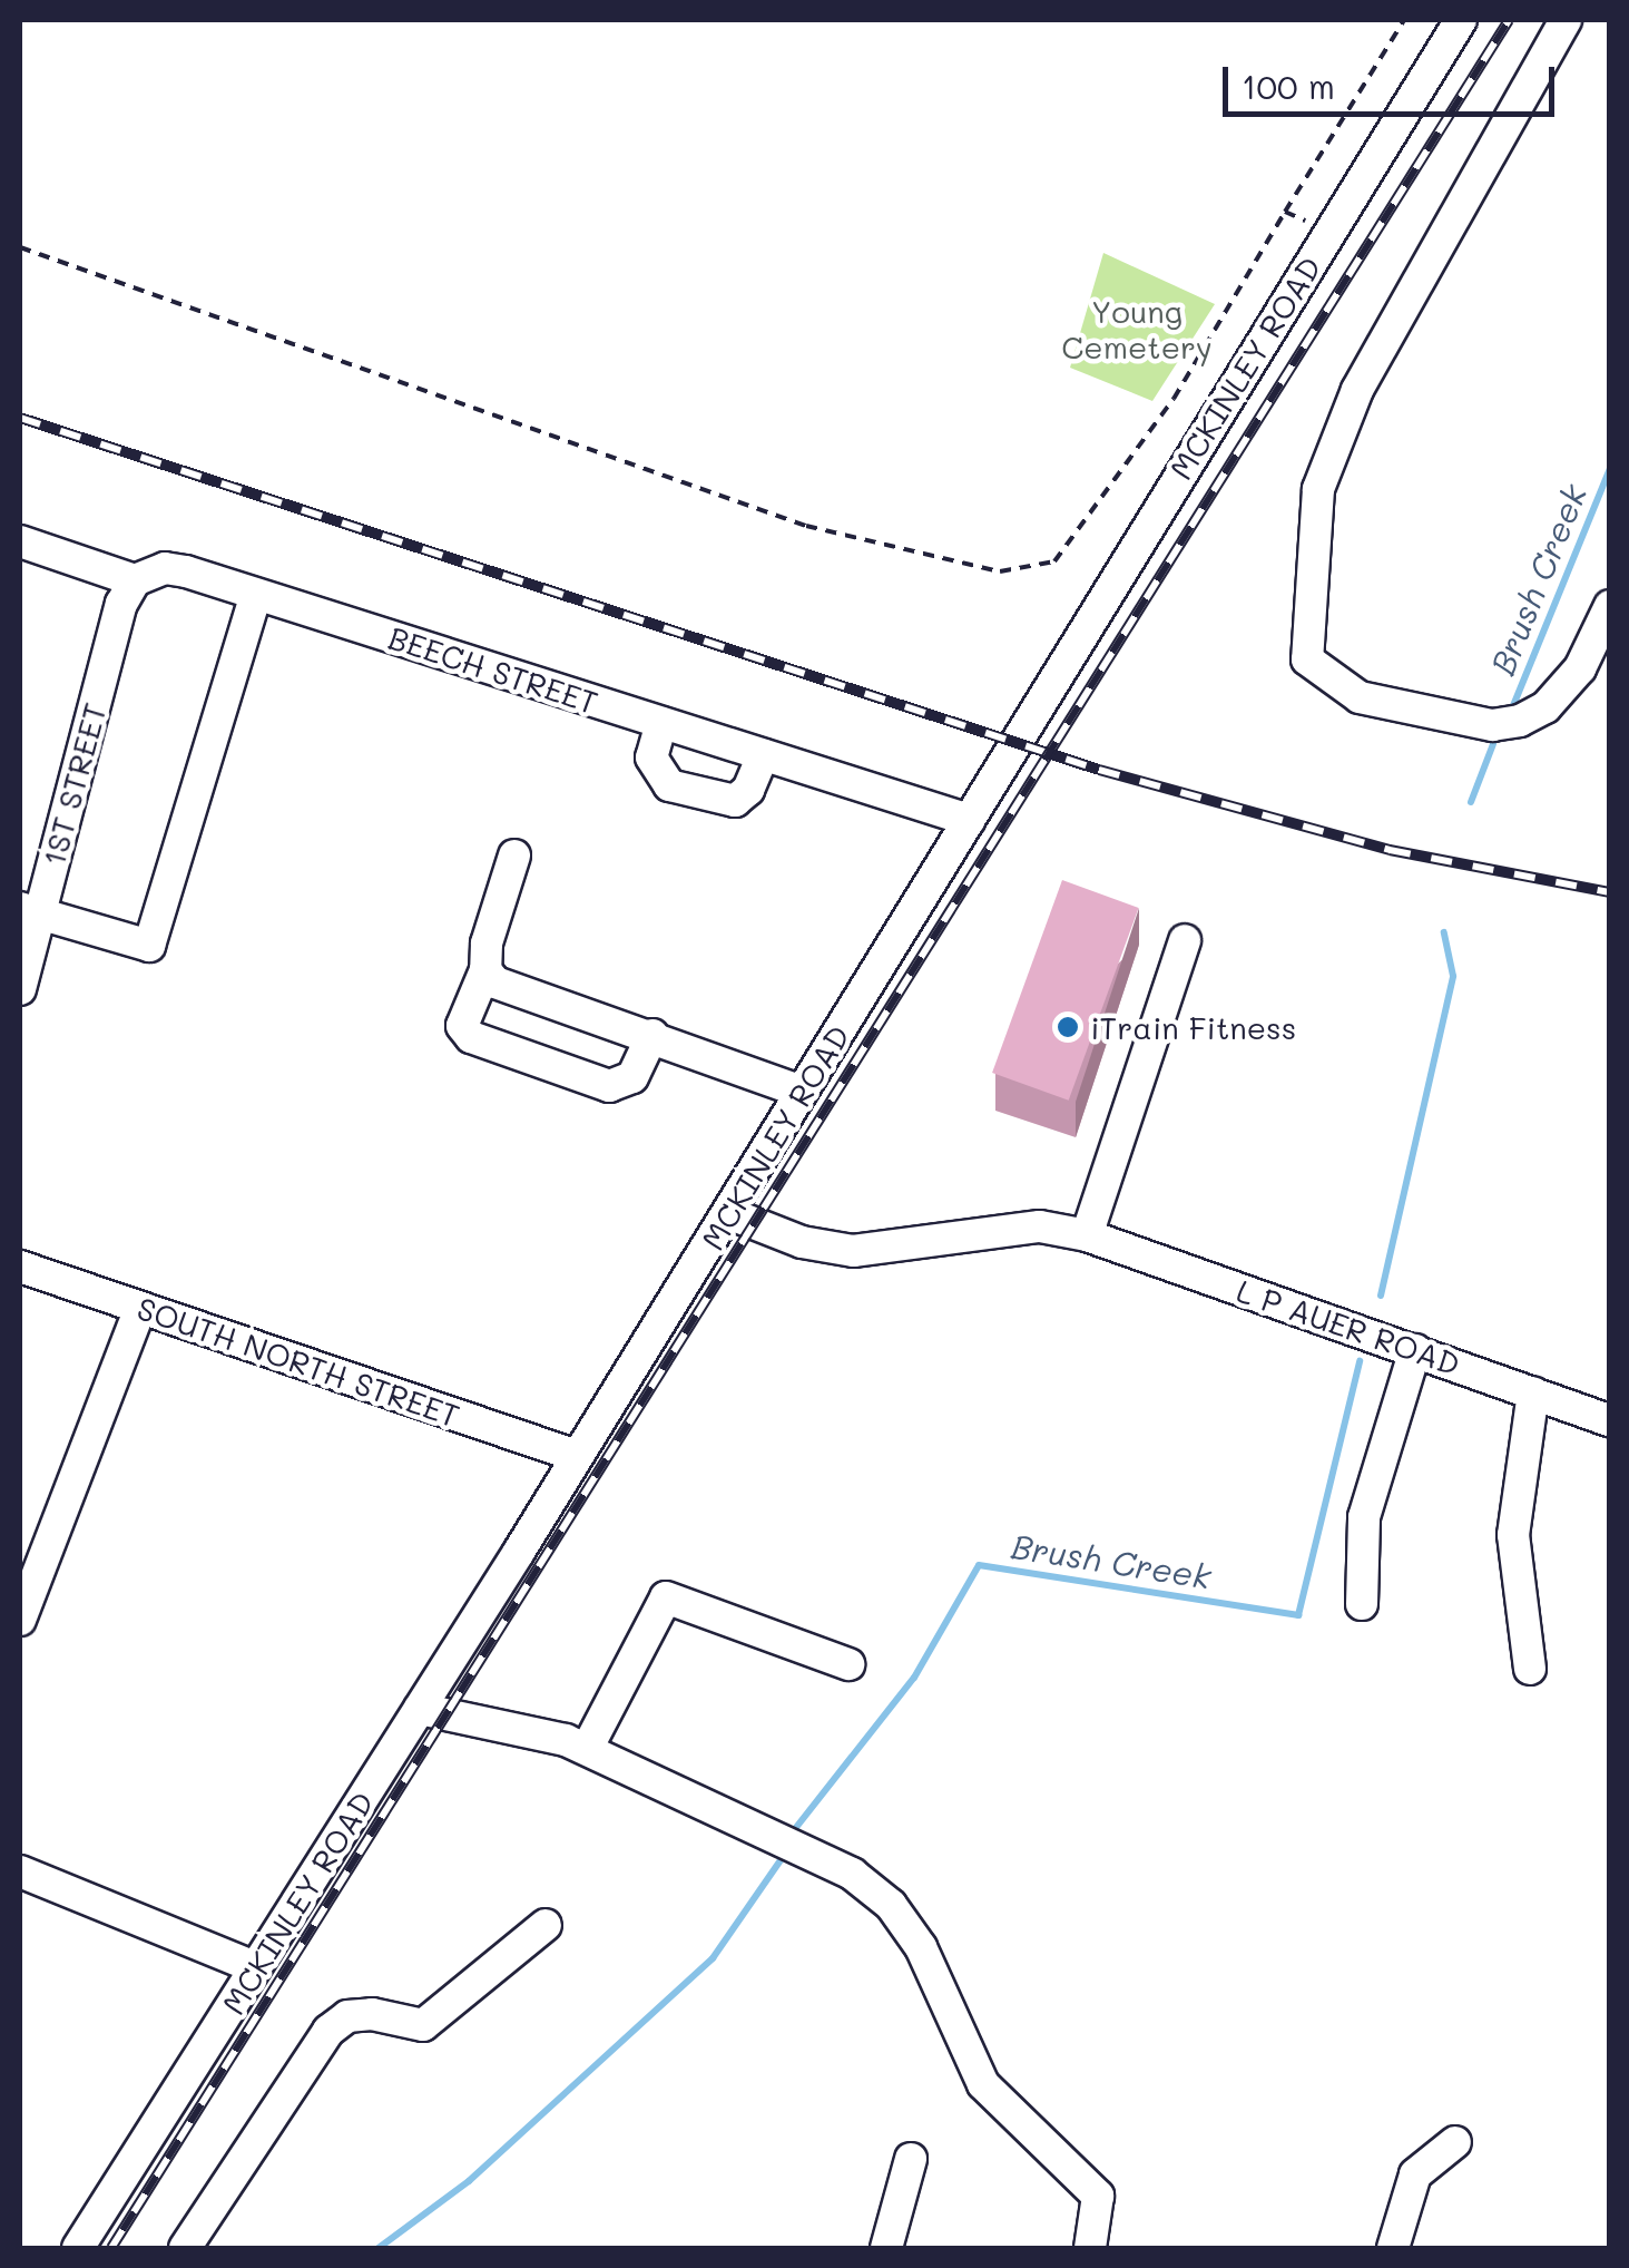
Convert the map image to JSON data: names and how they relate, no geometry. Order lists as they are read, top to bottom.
{
  "streets": {
    "street": [
      "MCKINLEY ROAD",
      "BEECH STREET",
      "1ST STREET",
      "L P AUER ROAD",
      "SOUTH NORTH STREET"
    ]
  },
  "crossings": [
    ["MCKINLEY ROAD", "BEECH STREET"],
    ["MCKINLEY ROAD", "L P AUER ROAD"],
    ["MCKINLEY ROAD", "SOUTH NORTH STREET"],
    ["BEECH STREET", "1ST STREET"]
  ],
  "water": ["Brush Creek"],
  "parks": ["Young Cemetery"],
  "places": ["iTrain Fitness"],
  "scale_bar": "100 m"
}
